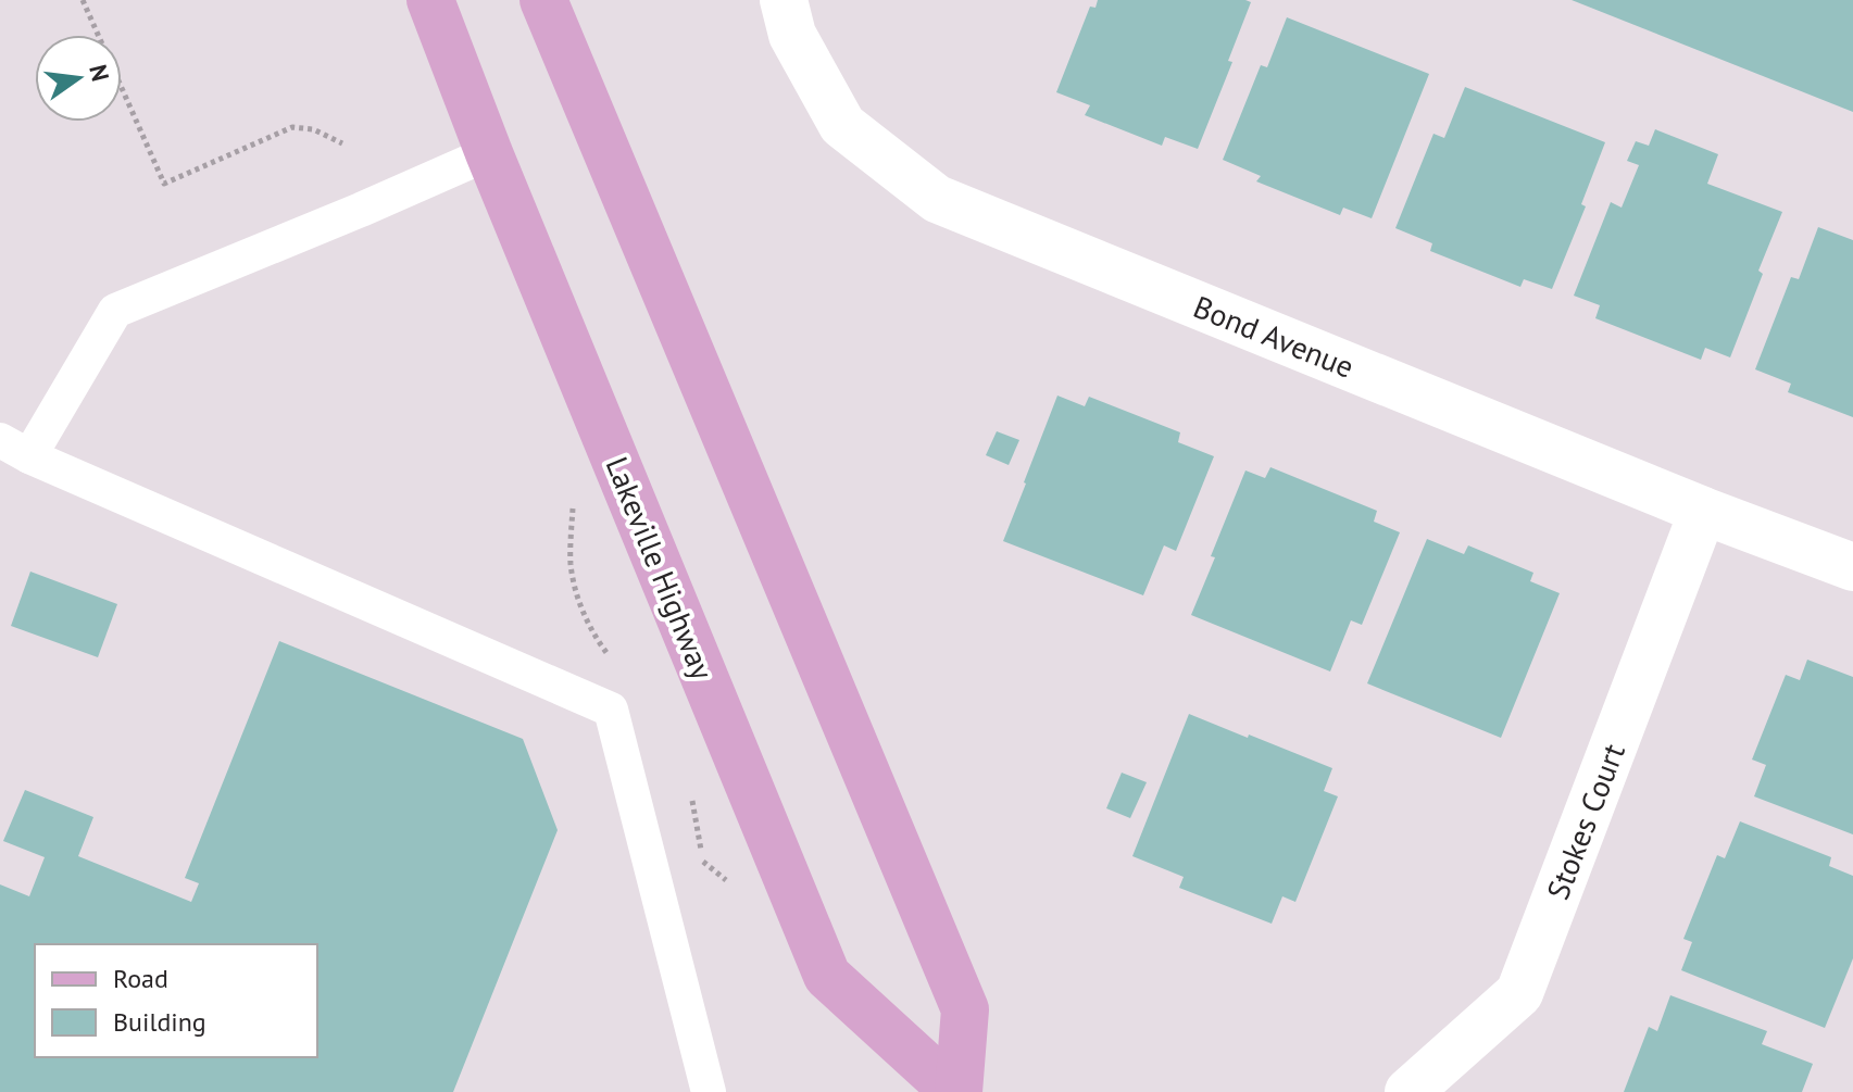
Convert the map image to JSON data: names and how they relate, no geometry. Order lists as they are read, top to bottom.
{
  "streets": {
    "main road": ["Lakeville Highway"],
    "street": ["Bond Avenue", "Stokes Court"]
  },
  "crossings": [
    ["Bond Avenue", "Stokes Court"]
  ],
  "legend": ["Road", "Building"],
  "north": "right"
}
